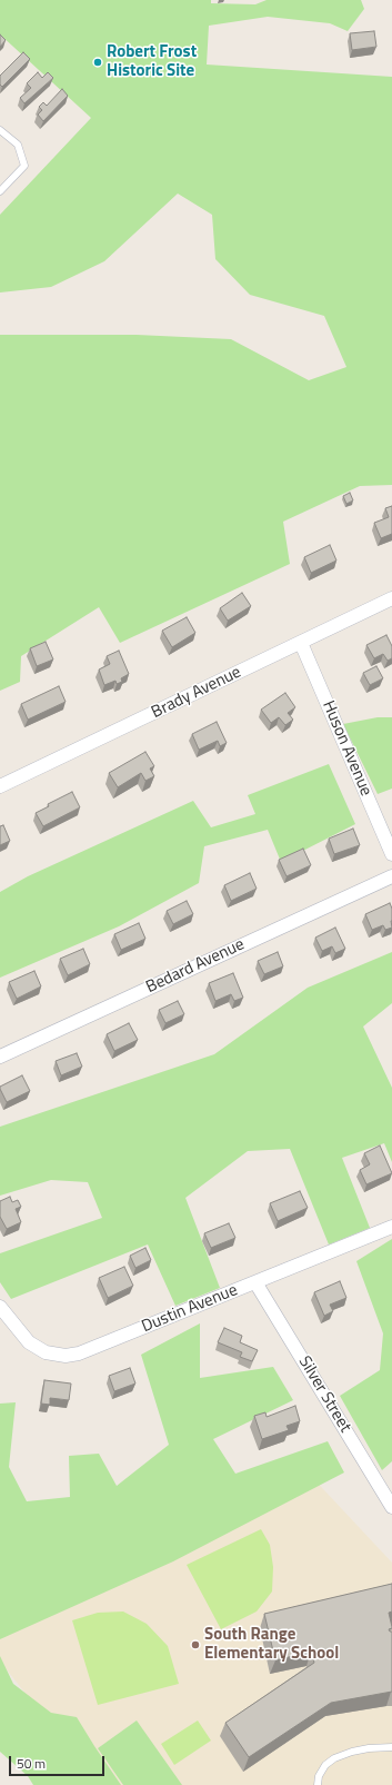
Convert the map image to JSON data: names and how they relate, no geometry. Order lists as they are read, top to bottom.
{
  "streets": {
    "street": [
      "Brady Avenue",
      "Huson Avenue",
      "Bedard Avenue",
      "Dustin Avenue",
      "Silver Street"
    ]
  },
  "crossings": [
    ["Brady Avenue", "Huson Avenue"],
    ["Dustin Avenue", "Silver Street"]
  ],
  "places": ["Robert Frost Historic Site", "South Range Elementary School"],
  "scale_bar": "50 m"
}
